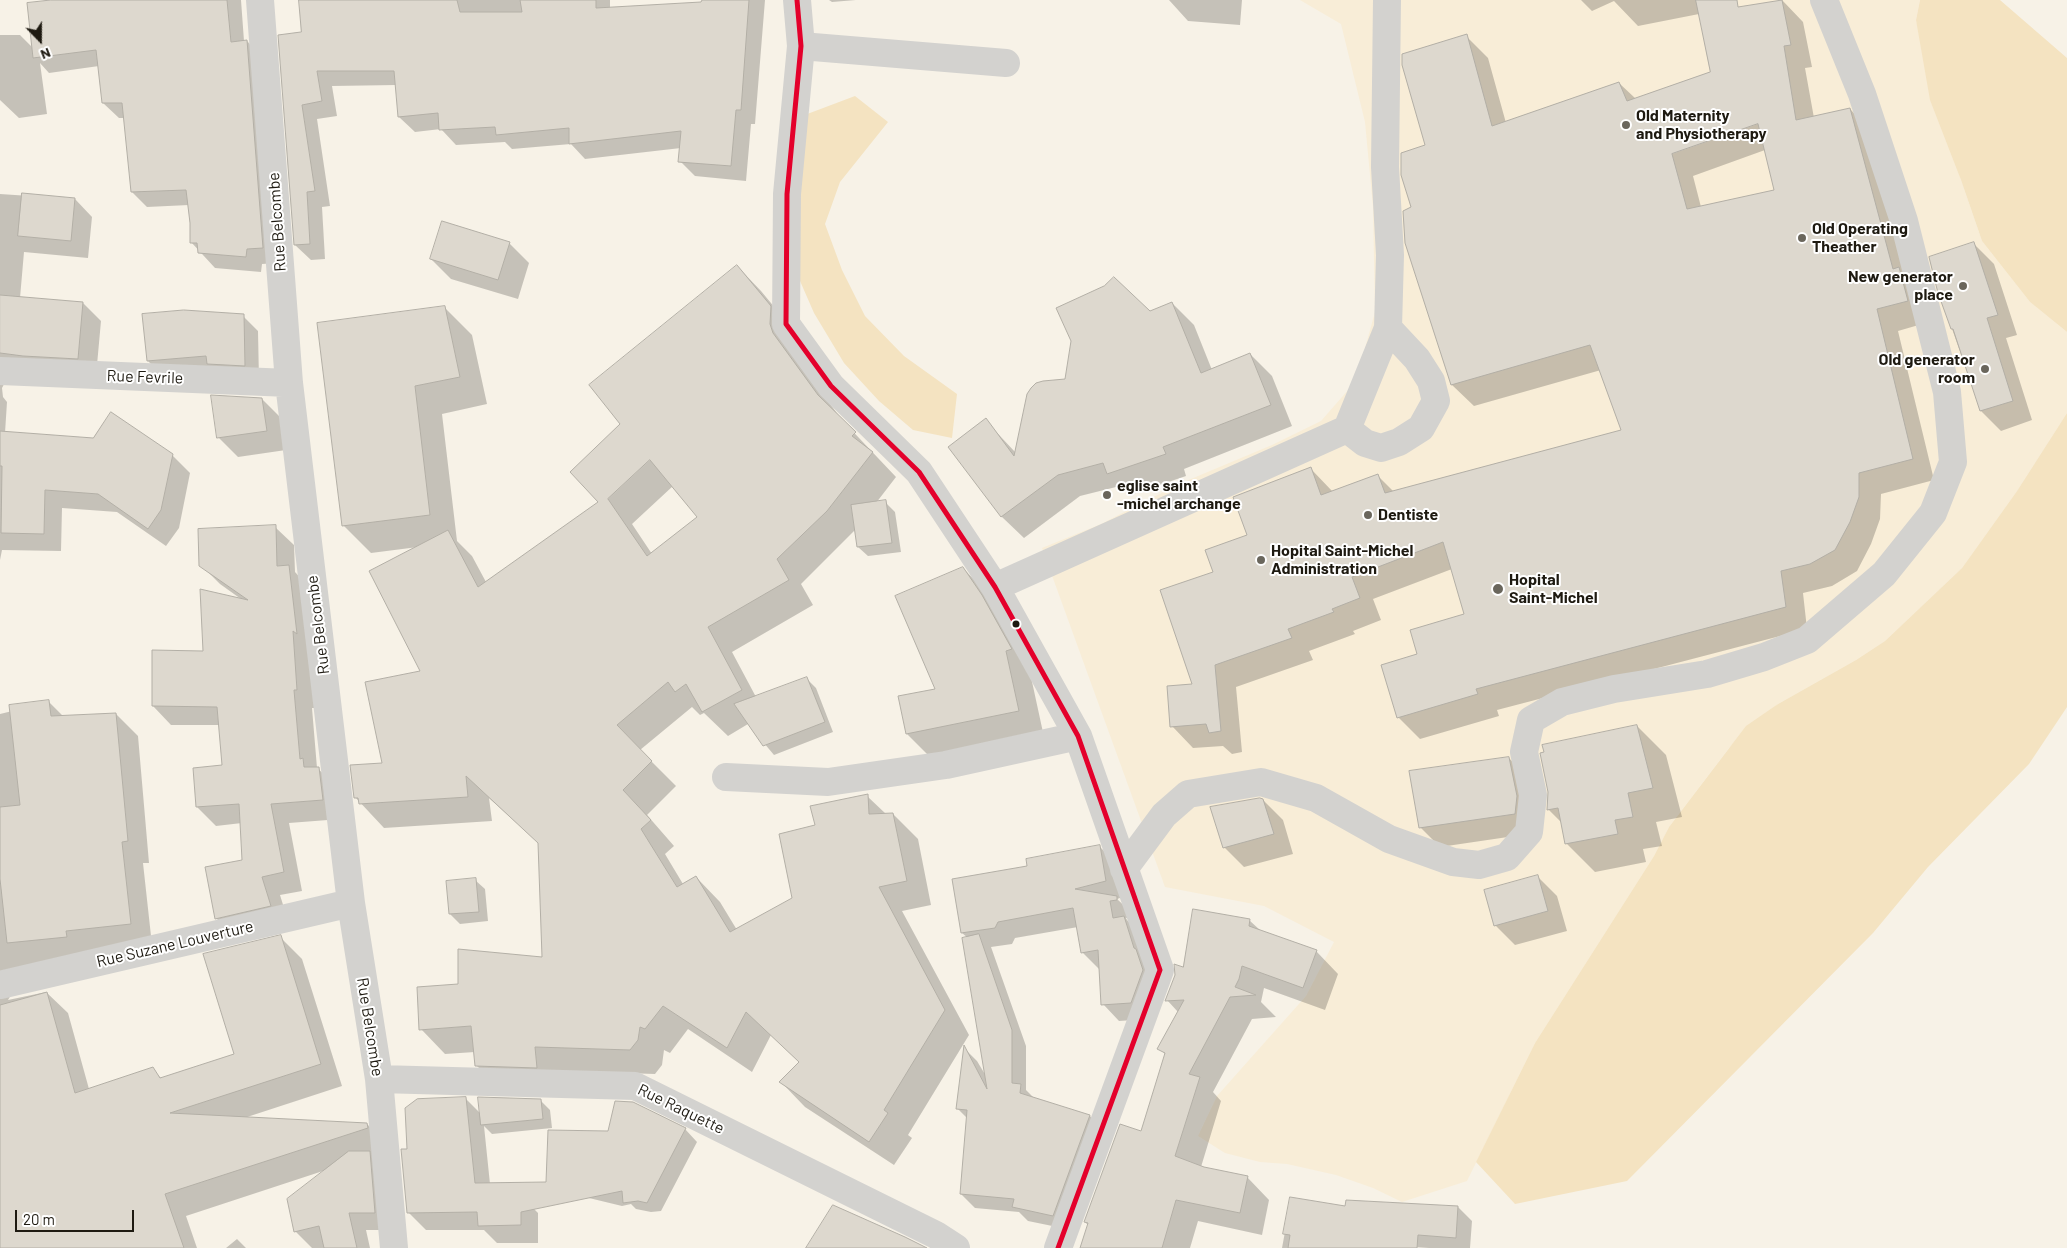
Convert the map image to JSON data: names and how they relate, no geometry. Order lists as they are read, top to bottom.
{
  "streets": {
    "street": [
      "Rue Belcombe",
      "Rue Fevrile",
      "Rue Suzane Louverture",
      "Rue Raquette"
    ]
  },
  "crossings": [
    ["Rue Belcombe", "Rue Fevrile"],
    ["Rue Belcombe", "Rue Suzane Louverture"],
    ["Rue Belcombe", "Rue Raquette"]
  ],
  "places": [
    "Old Maternity and Physiotherapy",
    "Old Operating Theather",
    "New generator place",
    "Old generator room",
    "eglise saint -michel archange",
    "Dentiste",
    "Hopital Saint-Michel Administration",
    "Hopital Saint-Michel"
  ],
  "scale_bar": "20 m",
  "north": "bottom"
}
